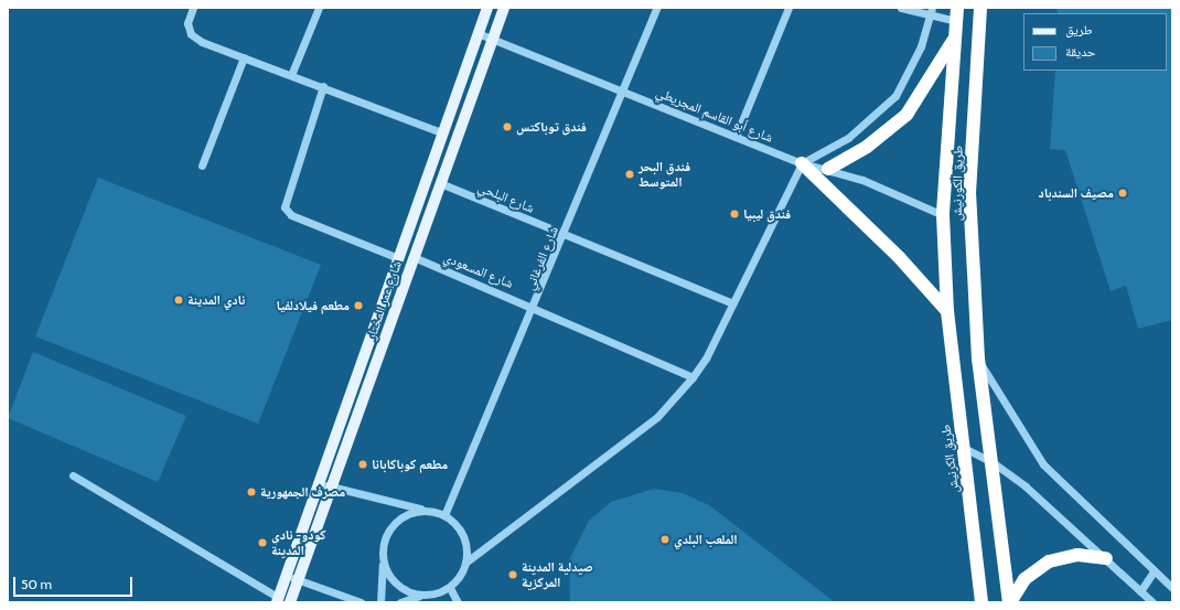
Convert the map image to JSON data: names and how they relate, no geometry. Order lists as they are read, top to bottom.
{
  "streets": {
    "highway": ["طريق الكورنيش", "طريق الكرنيش"],
    "main road": ["شارع عمر المختار"],
    "street": [
      "شارع أبو القاسم المجريطي",
      "شارع البلحي",
      "شارع الفرغاني",
      "شارع المسعودي"
    ]
  },
  "crossings": [
    ["شارع أبو القاسم المجريطي", "طريق الكورنيش"],
    ["شارع أبو القاسم المجريطي", "شارع الفرغاني"],
    ["شارع أبو القاسم المجريطي", "شارع عمر المختار"],
    ["طريق الكورنيش", "طريق الكرنيش"],
    ["شارع البلحي", "شارع الفرغاني"],
    ["شارع البلحي", "شارع عمر المختار"],
    ["شارع الفرغاني", "شارع المسعودي"],
    ["شارع المسعودي", "شارع عمر المختار"]
  ],
  "places": [
    "فندق توباكتس",
    "فندق البحر المتوسط",
    "مصيف السندباد",
    "فندق ليبيا",
    "نادي المدينة",
    "مطعم فيلادلفيا",
    "مطعم كوباكابانا",
    "مصرف الجمهورية",
    "الملعب البلدي",
    "كودو- نادي المدينة",
    "صيدلية المدينة المركزية"
  ],
  "legend": ["طريق", "حديقة"],
  "scale_bar": "50 m"
}
